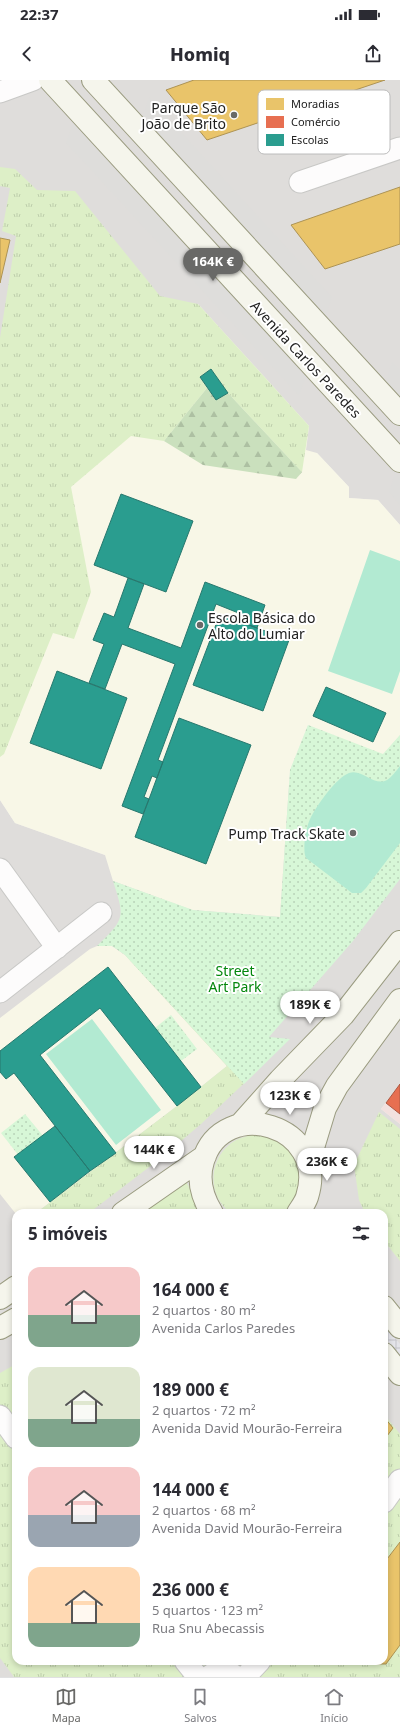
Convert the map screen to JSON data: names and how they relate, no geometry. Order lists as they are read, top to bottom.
{
  "streets": {
    "street": ["Avenida Carlos Paredes"]
  },
  "parks": ["Street Art Park"],
  "places": ["Parque São João de Brito", "Escola Básica do Alto do Lumiar", "Pump Track Skate"],
  "legend": ["Moradias", "Comércio", "Escolas"],
  "page": {
    "status": "22:37",
    "header": "Homiq",
    "price": [
      "164K €",
      "189K €",
      "123K €",
      "144K €",
      "236K €"
    ],
    "heading": "5 imóveis",
    "list": [
      {
        "name": "164 000 €",
        "note": "2 quartos · 80 m² · Avenida Carlos Paredes"
      },
      {
        "name": "189 000 €",
        "note": "2 quartos · 72 m² · Avenida David Mourão-Ferreira"
      },
      {
        "name": "144 000 €",
        "note": "2 quartos · 68 m² · Avenida David Mourão-Ferreira"
      },
      {
        "name": "236 000 €",
        "note": "5 quartos · 123 m² · Rua Snu Abecassis"
      }
    ],
    "tabs": ["Mapa", "Salvos", "Início"]
  }
}
